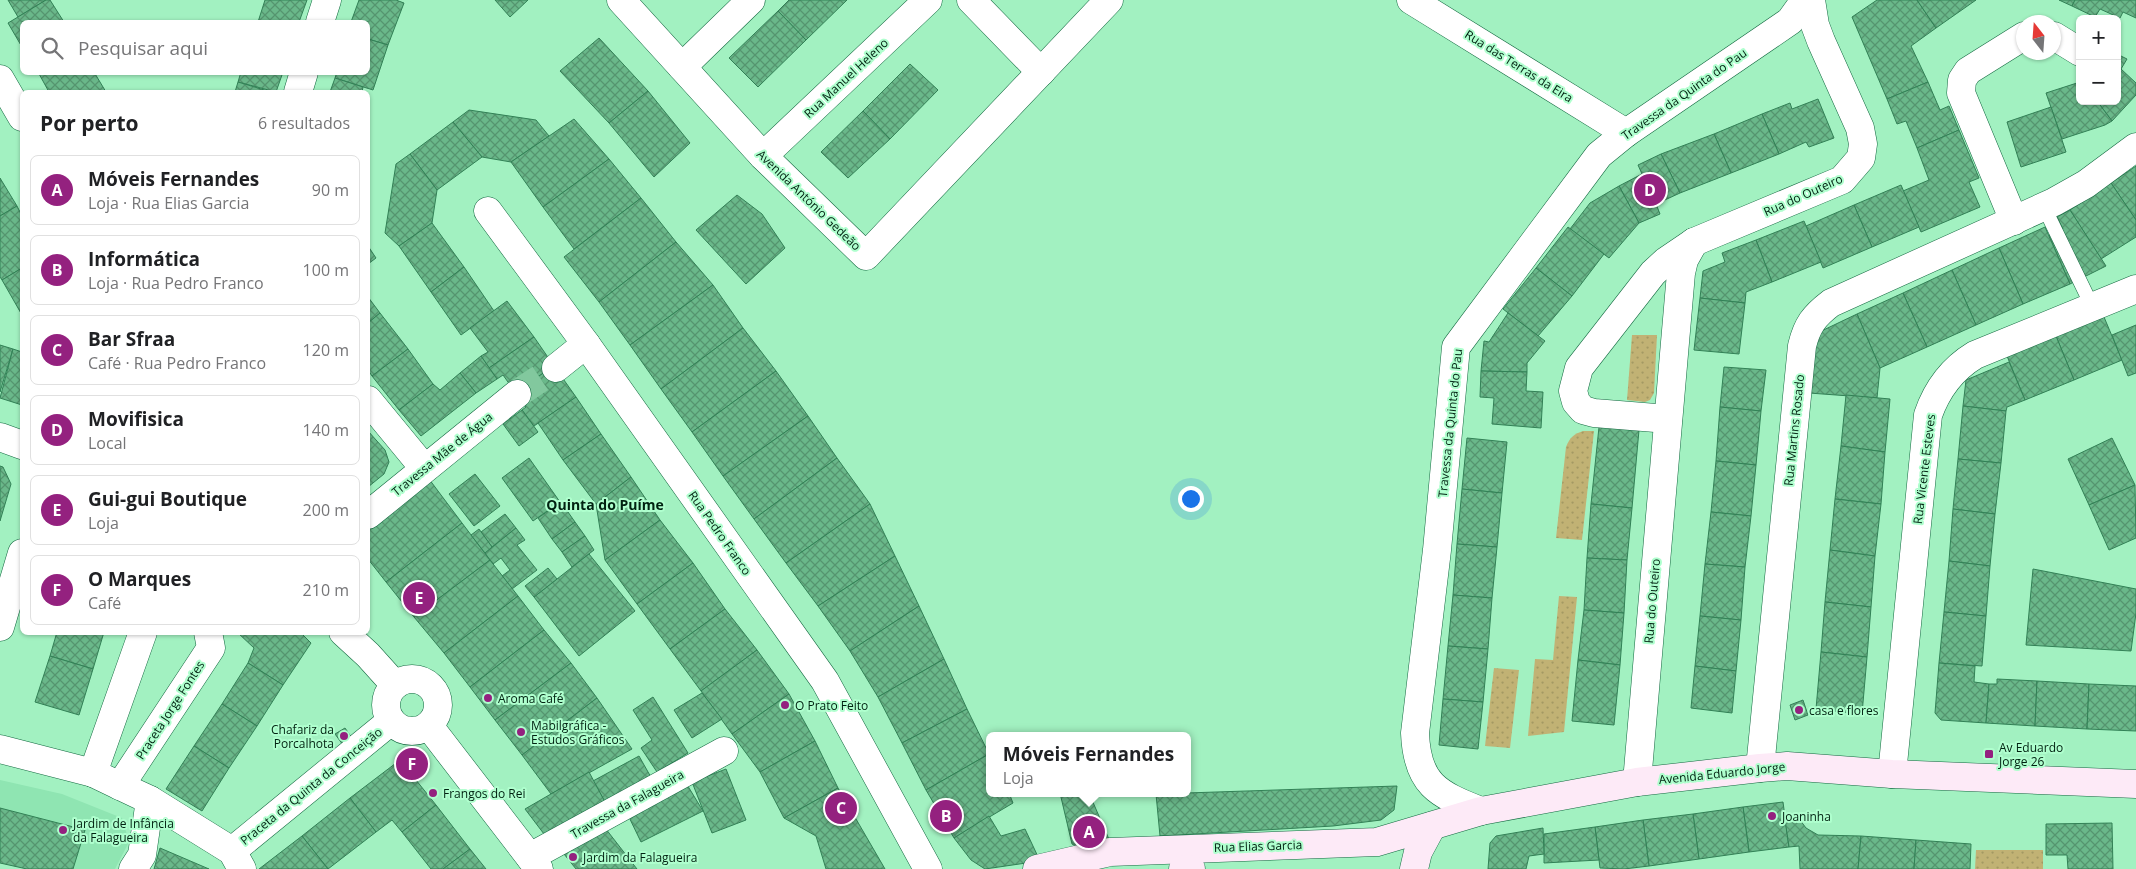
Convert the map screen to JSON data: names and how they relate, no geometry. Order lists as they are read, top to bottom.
{
  "streets": {
    "main road": ["Avenida Eduardo Jorge", "Rua Elias Garcia"],
    "street": [
      "Rua das Terras da Eira",
      "Rua Manuel Heleno",
      "Travessa da Quinta do Pau",
      "Rua do Outeiro",
      "Avenida António Gedeão",
      "Rua Martins Rosado",
      "Travessa Mãe de Água",
      "Rua Vicente Esteves",
      "Rua Pedro Franco",
      "Praceta Jorge Fontes",
      "Praceta da Quinta da Conceição",
      "Travessa da Falagueira"
    ]
  },
  "crossings": [
    ["Rua das Terras da Eira", "Travessa da Quinta do Pau"],
    ["Rua Manuel Heleno", "Avenida António Gedeão"],
    ["Travessa da Quinta do Pau", "Avenida Eduardo Jorge"],
    ["Rua do Outeiro", "Avenida Eduardo Jorge"],
    ["Rua Martins Rosado", "Avenida Eduardo Jorge"],
    ["Rua Vicente Esteves", "Avenida Eduardo Jorge"],
    ["Avenida Eduardo Jorge", "Rua Elias Garcia"]
  ],
  "districts": ["Quinta do Puíme"],
  "places": {
    "other": [
      "Aroma Café",
      "O Prato Feito",
      "casa e flores",
      "Mabilgráfica - Estudos Gráficos",
      "Chafariz da Porcalhota",
      "Frangos do Rei",
      "Joaninha",
      "Jardim de Infância da Falagueira",
      "Jardim da Falagueira"
    ],
    "transit": ["Av Eduardo Jorge 26"]
  },
  "north": "top",
  "page": {
    "map_buttons": ["+", "−"],
    "search": "Pesquisar aqui",
    "heading": ["Por perto", "6 resultados"],
    "list": [
      {
        "mark": "A",
        "name": "Móveis Fernandes",
        "note": "Loja · Rua Elias Garcia",
        "value": "90 m"
      },
      {
        "mark": "B",
        "name": "Informática",
        "note": "Loja · Rua Pedro Franco",
        "value": "100 m"
      },
      {
        "mark": "C",
        "name": "Bar Sfraa",
        "note": "Café · Rua Pedro Franco",
        "value": "120 m"
      },
      {
        "mark": "D",
        "name": "Movifisica",
        "note": "Local",
        "value": "140 m"
      },
      {
        "mark": "E",
        "name": "Gui-gui Boutique",
        "note": "Loja",
        "value": "200 m"
      },
      {
        "mark": "F",
        "name": "O Marques",
        "note": "Café",
        "value": "210 m"
      }
    ],
    "pins": [
      "D",
      "E",
      "F",
      "C",
      "B",
      "A"
    ],
    "popup": ["Móveis Fernandes", "Loja"]
  }
}
